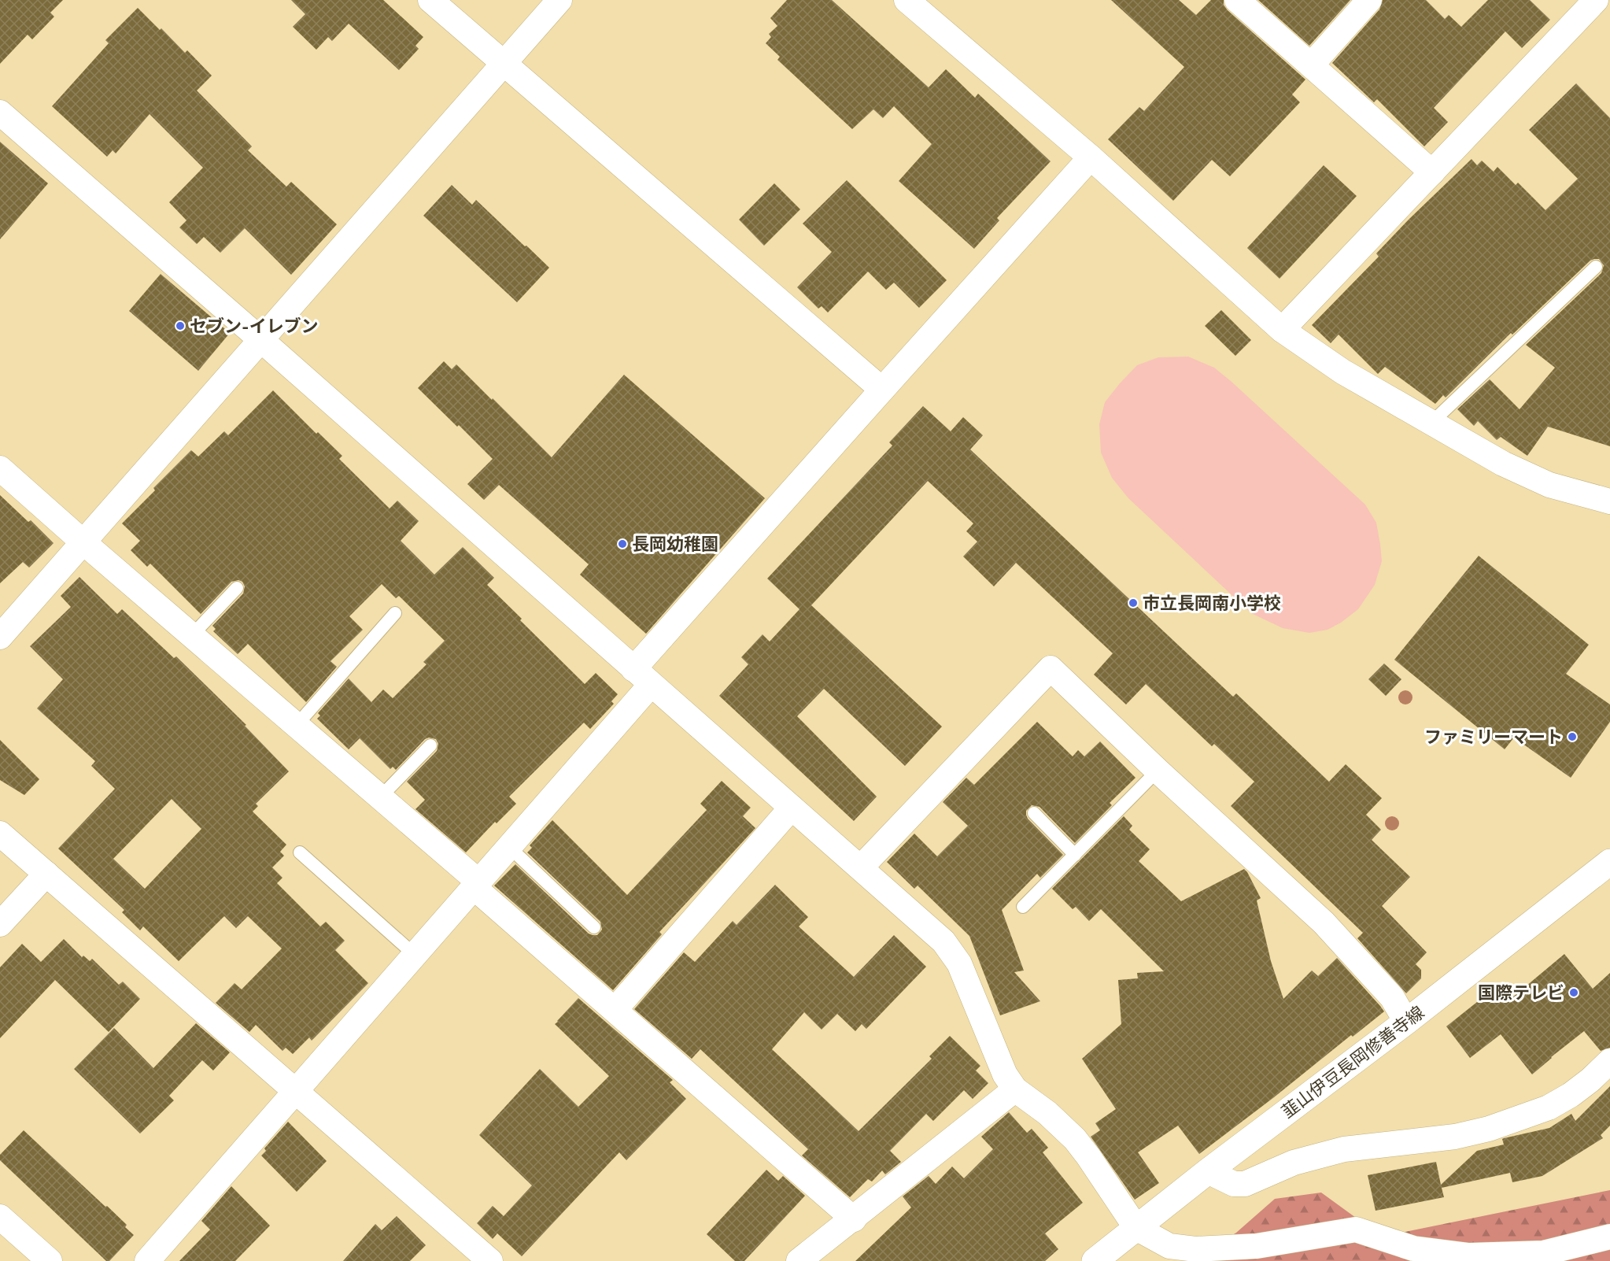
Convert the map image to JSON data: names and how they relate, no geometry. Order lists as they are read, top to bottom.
{
  "streets": {
    "main road": ["韮山伊豆長岡修善寺線"]
  },
  "places": [
    "セブン-イレブン",
    "長岡幼稚園",
    "市立長岡南小学校",
    "ファミリーマート",
    "国際テレビ"
  ]
}
